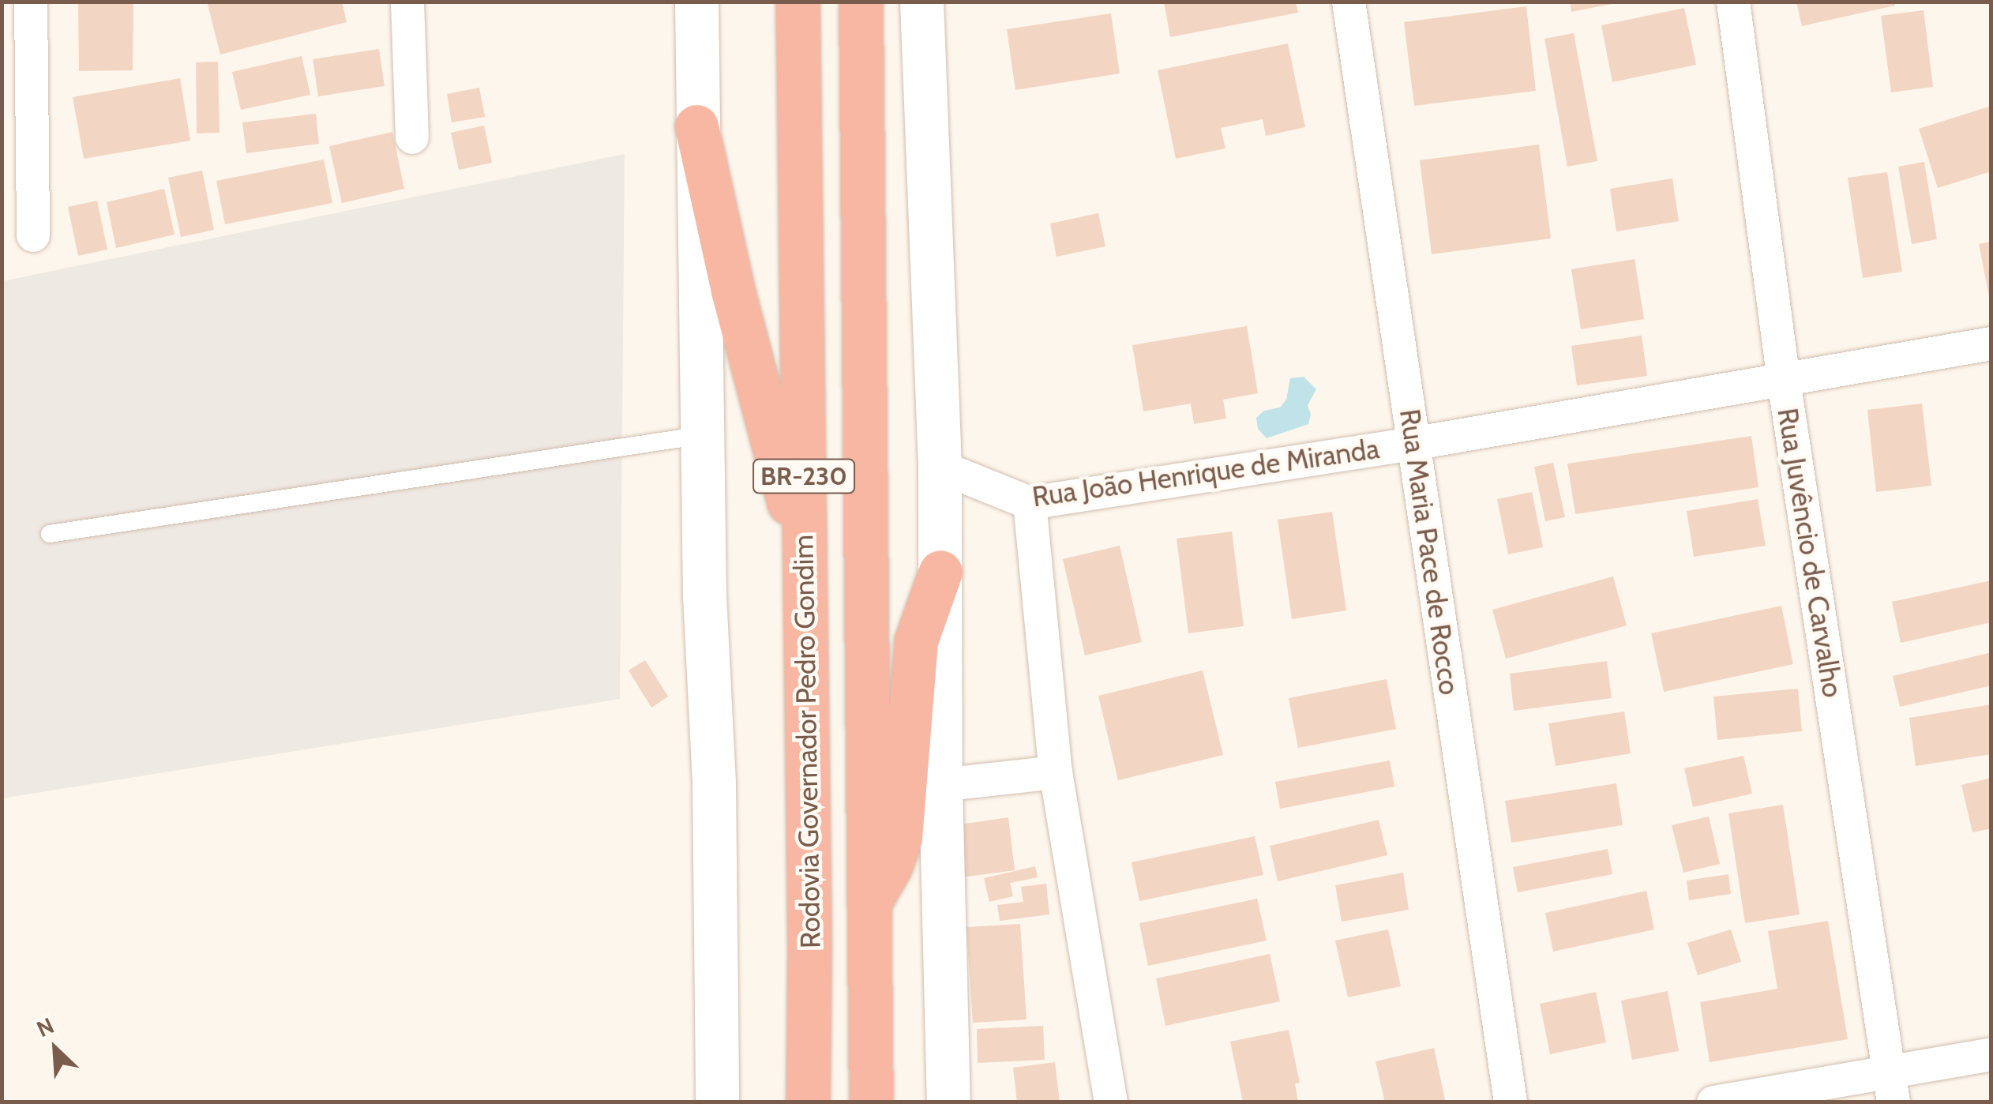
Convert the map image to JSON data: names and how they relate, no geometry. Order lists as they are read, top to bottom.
{
  "streets": {
    "highway": ["BR-230", "Rodovia Governador Pedro Gondim"],
    "street": ["Rua João Henrique de Miranda", "Rua Maria Pace de Rocco", "Rua Juvêncio de Carvalho"]
  },
  "crossings": [
    ["Rua João Henrique de Miranda", "Rua Maria Pace de Rocco"],
    ["Rua João Henrique de Miranda", "Rua Juvêncio de Carvalho"]
  ],
  "north": "top left"
}
